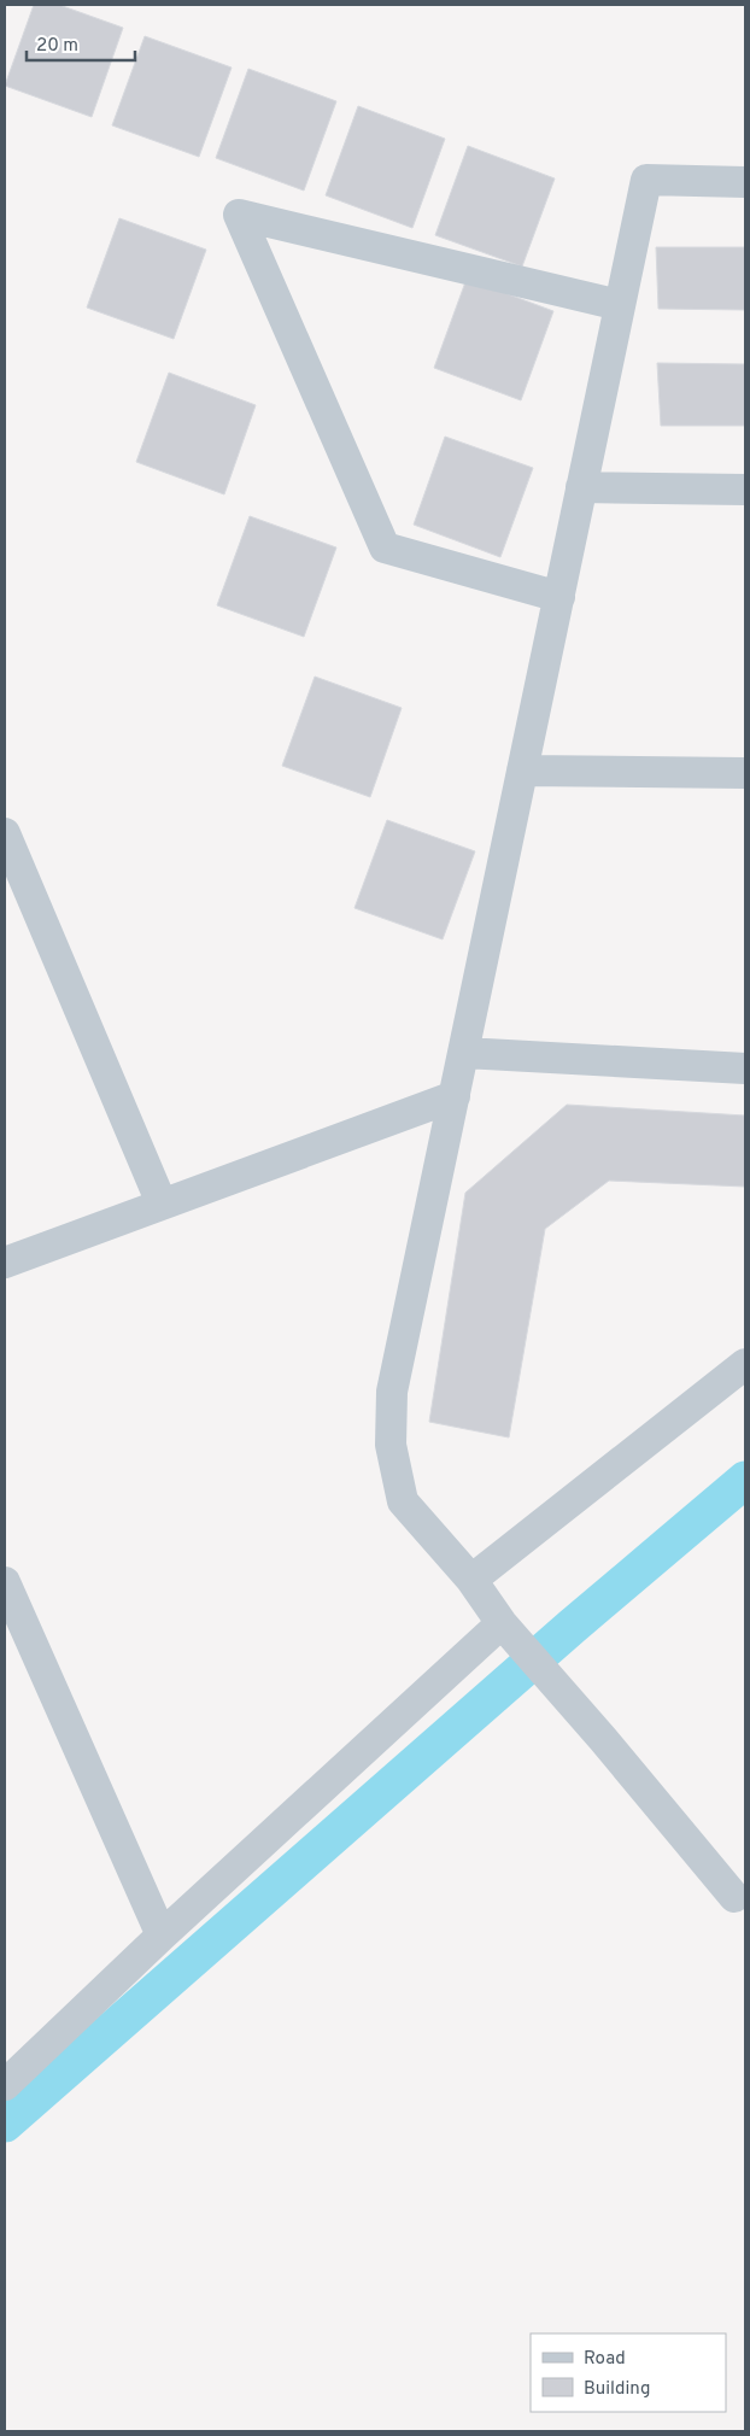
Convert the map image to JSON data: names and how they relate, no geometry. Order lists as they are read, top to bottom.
{
  "legend": ["Road", "Building"],
  "scale_bar": "20 m"
}
